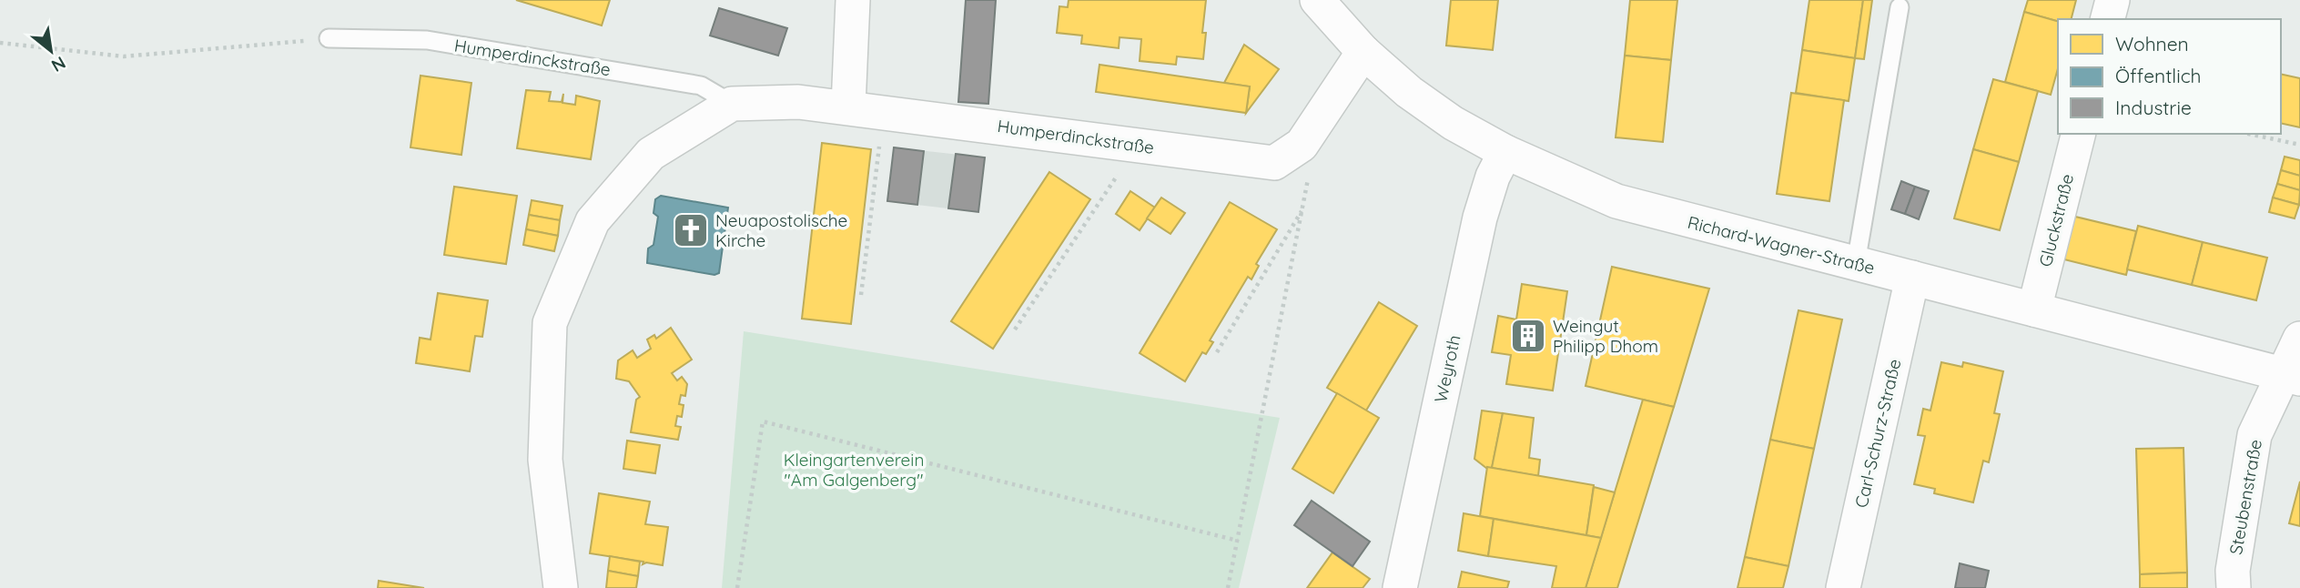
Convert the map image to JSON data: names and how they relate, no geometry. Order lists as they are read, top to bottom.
{
  "streets": {
    "street": [
      "Humperdinckstraße",
      "Gluckstraße",
      "Richard-Wagner-Straße",
      "Weyroth",
      "Carl-Schurz-Straße",
      "Steubenstraße"
    ]
  },
  "crossings": [
    ["Humperdinckstraße", "Richard-Wagner-Straße"],
    ["Gluckstraße", "Richard-Wagner-Straße"],
    ["Richard-Wagner-Straße", "Weyroth"],
    ["Richard-Wagner-Straße", "Carl-Schurz-Straße"],
    ["Richard-Wagner-Straße", "Steubenstraße"]
  ],
  "parks": ["Kleingartenverein \"Am Galgenberg\""],
  "places": {
    "church": ["Neuapostolische Kirche"],
    "building": ["Weingut Philipp Dhom"]
  },
  "legend": ["Wohnen", "Öffentlich", "Industrie"],
  "north": "bottom right"
}
